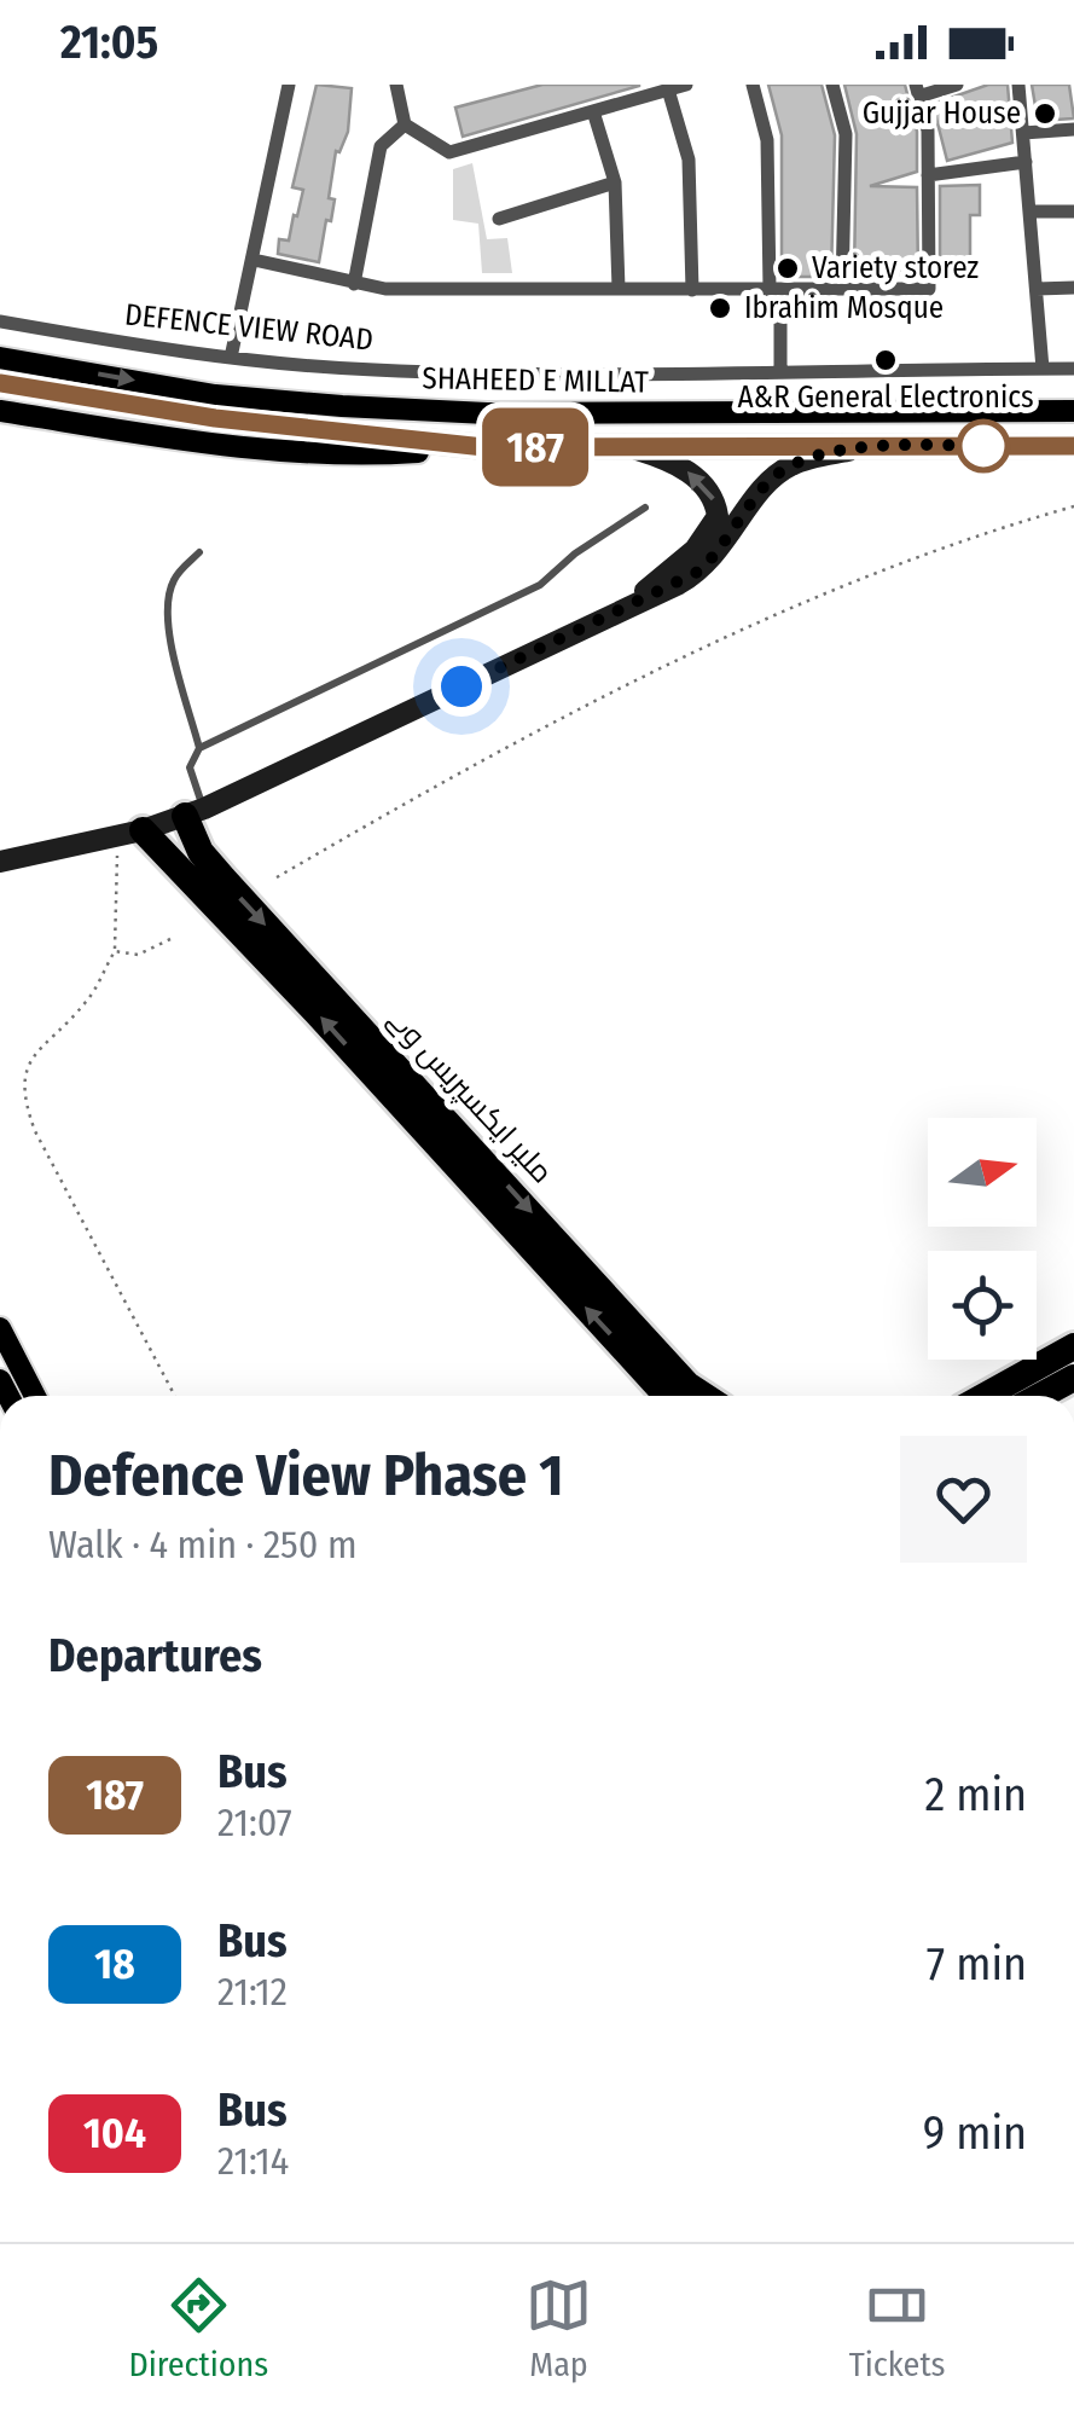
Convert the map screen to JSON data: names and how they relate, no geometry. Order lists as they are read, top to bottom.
{
  "streets": {
    "highway": ["ملیر ایکسپریس وے"],
    "main road": ["SHAHEED E MILLAT"],
    "street": ["DEFENCE VIEW ROAD"]
  },
  "places": [
    "Gujjar House",
    "Variety storez",
    "Ibrahim Mosque",
    "A&R General Electronics"
  ],
  "lines": ["bus line 187"],
  "north": "right",
  "page": {
    "status": "21:05",
    "on_map": "187",
    "heading": [
      ["Defence View Phase 1", "Walk · 4 min · 250 m"],
      "Departures"
    ],
    "list": [
      {
        "mark": "187",
        "name": "Bus",
        "note": "21:07",
        "value": "2 min"
      },
      {
        "mark": "18",
        "name": "Bus",
        "note": "21:12",
        "value": "7 min"
      },
      {
        "mark": "104",
        "name": "Bus",
        "note": "21:14",
        "value": "9 min"
      }
    ],
    "tabs": ["Directions", "Map", "Tickets"]
  }
}
